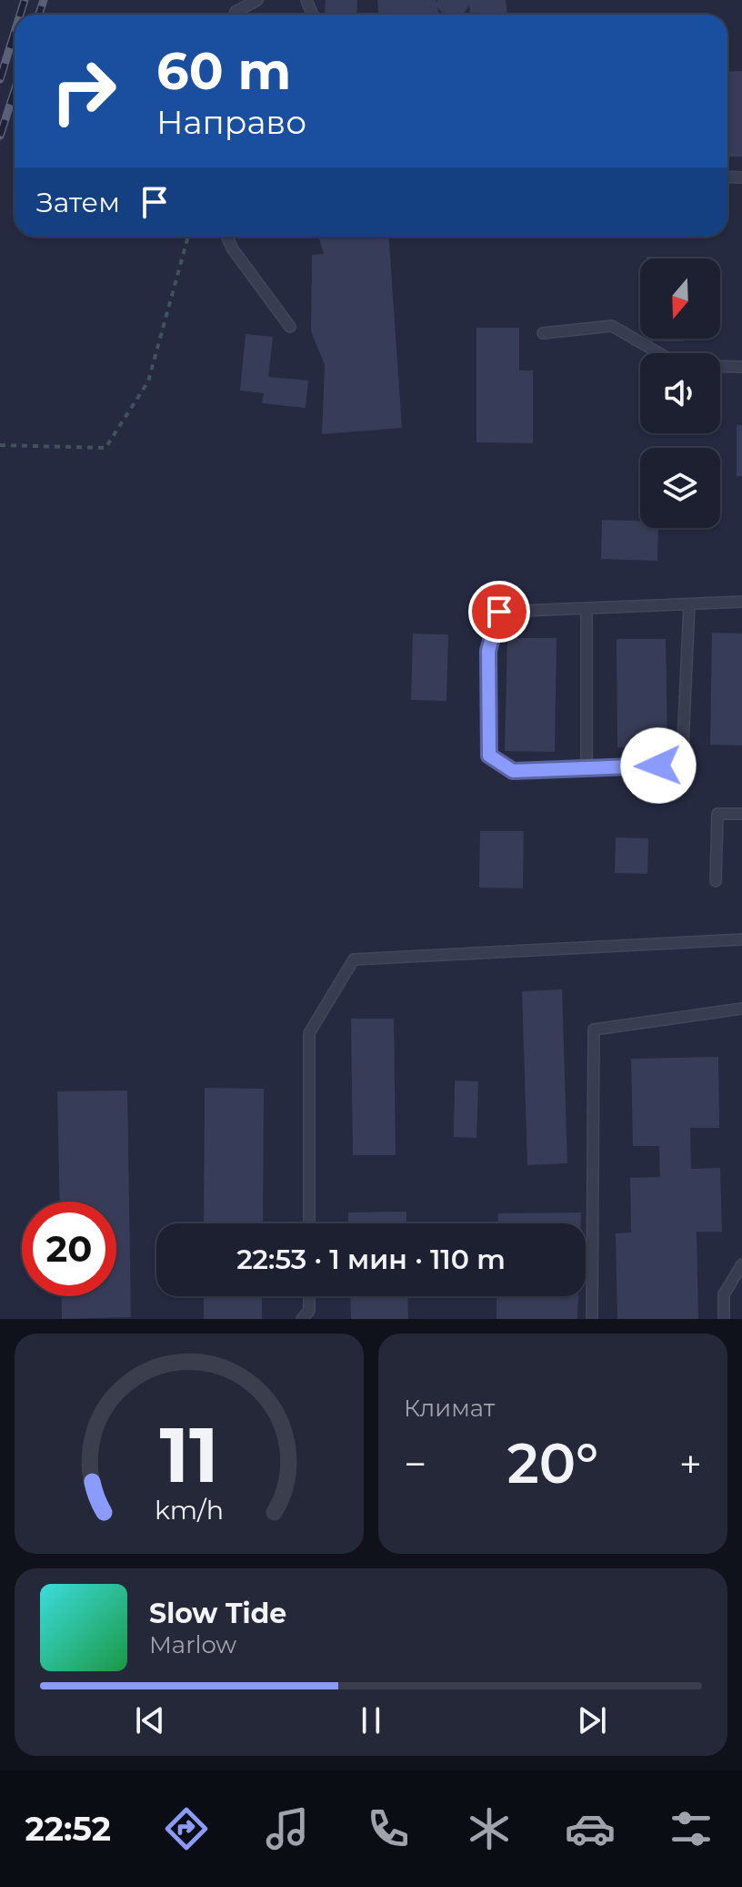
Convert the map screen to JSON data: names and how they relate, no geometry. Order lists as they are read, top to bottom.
{
  "north": "bottom",
  "page": {
    "turn": ["60 m", "Направо"],
    "then": "Затем",
    "limit": "20",
    "trip": "22:53 · 1 мин · 110 m",
    "tile": "Климат",
    "heat": ["−", "20°", "+"],
    "song": ["Slow Tide", "Marlow"],
    "tabs": "22:52",
    "gauge": ["11", "km/h"]
  }
}
